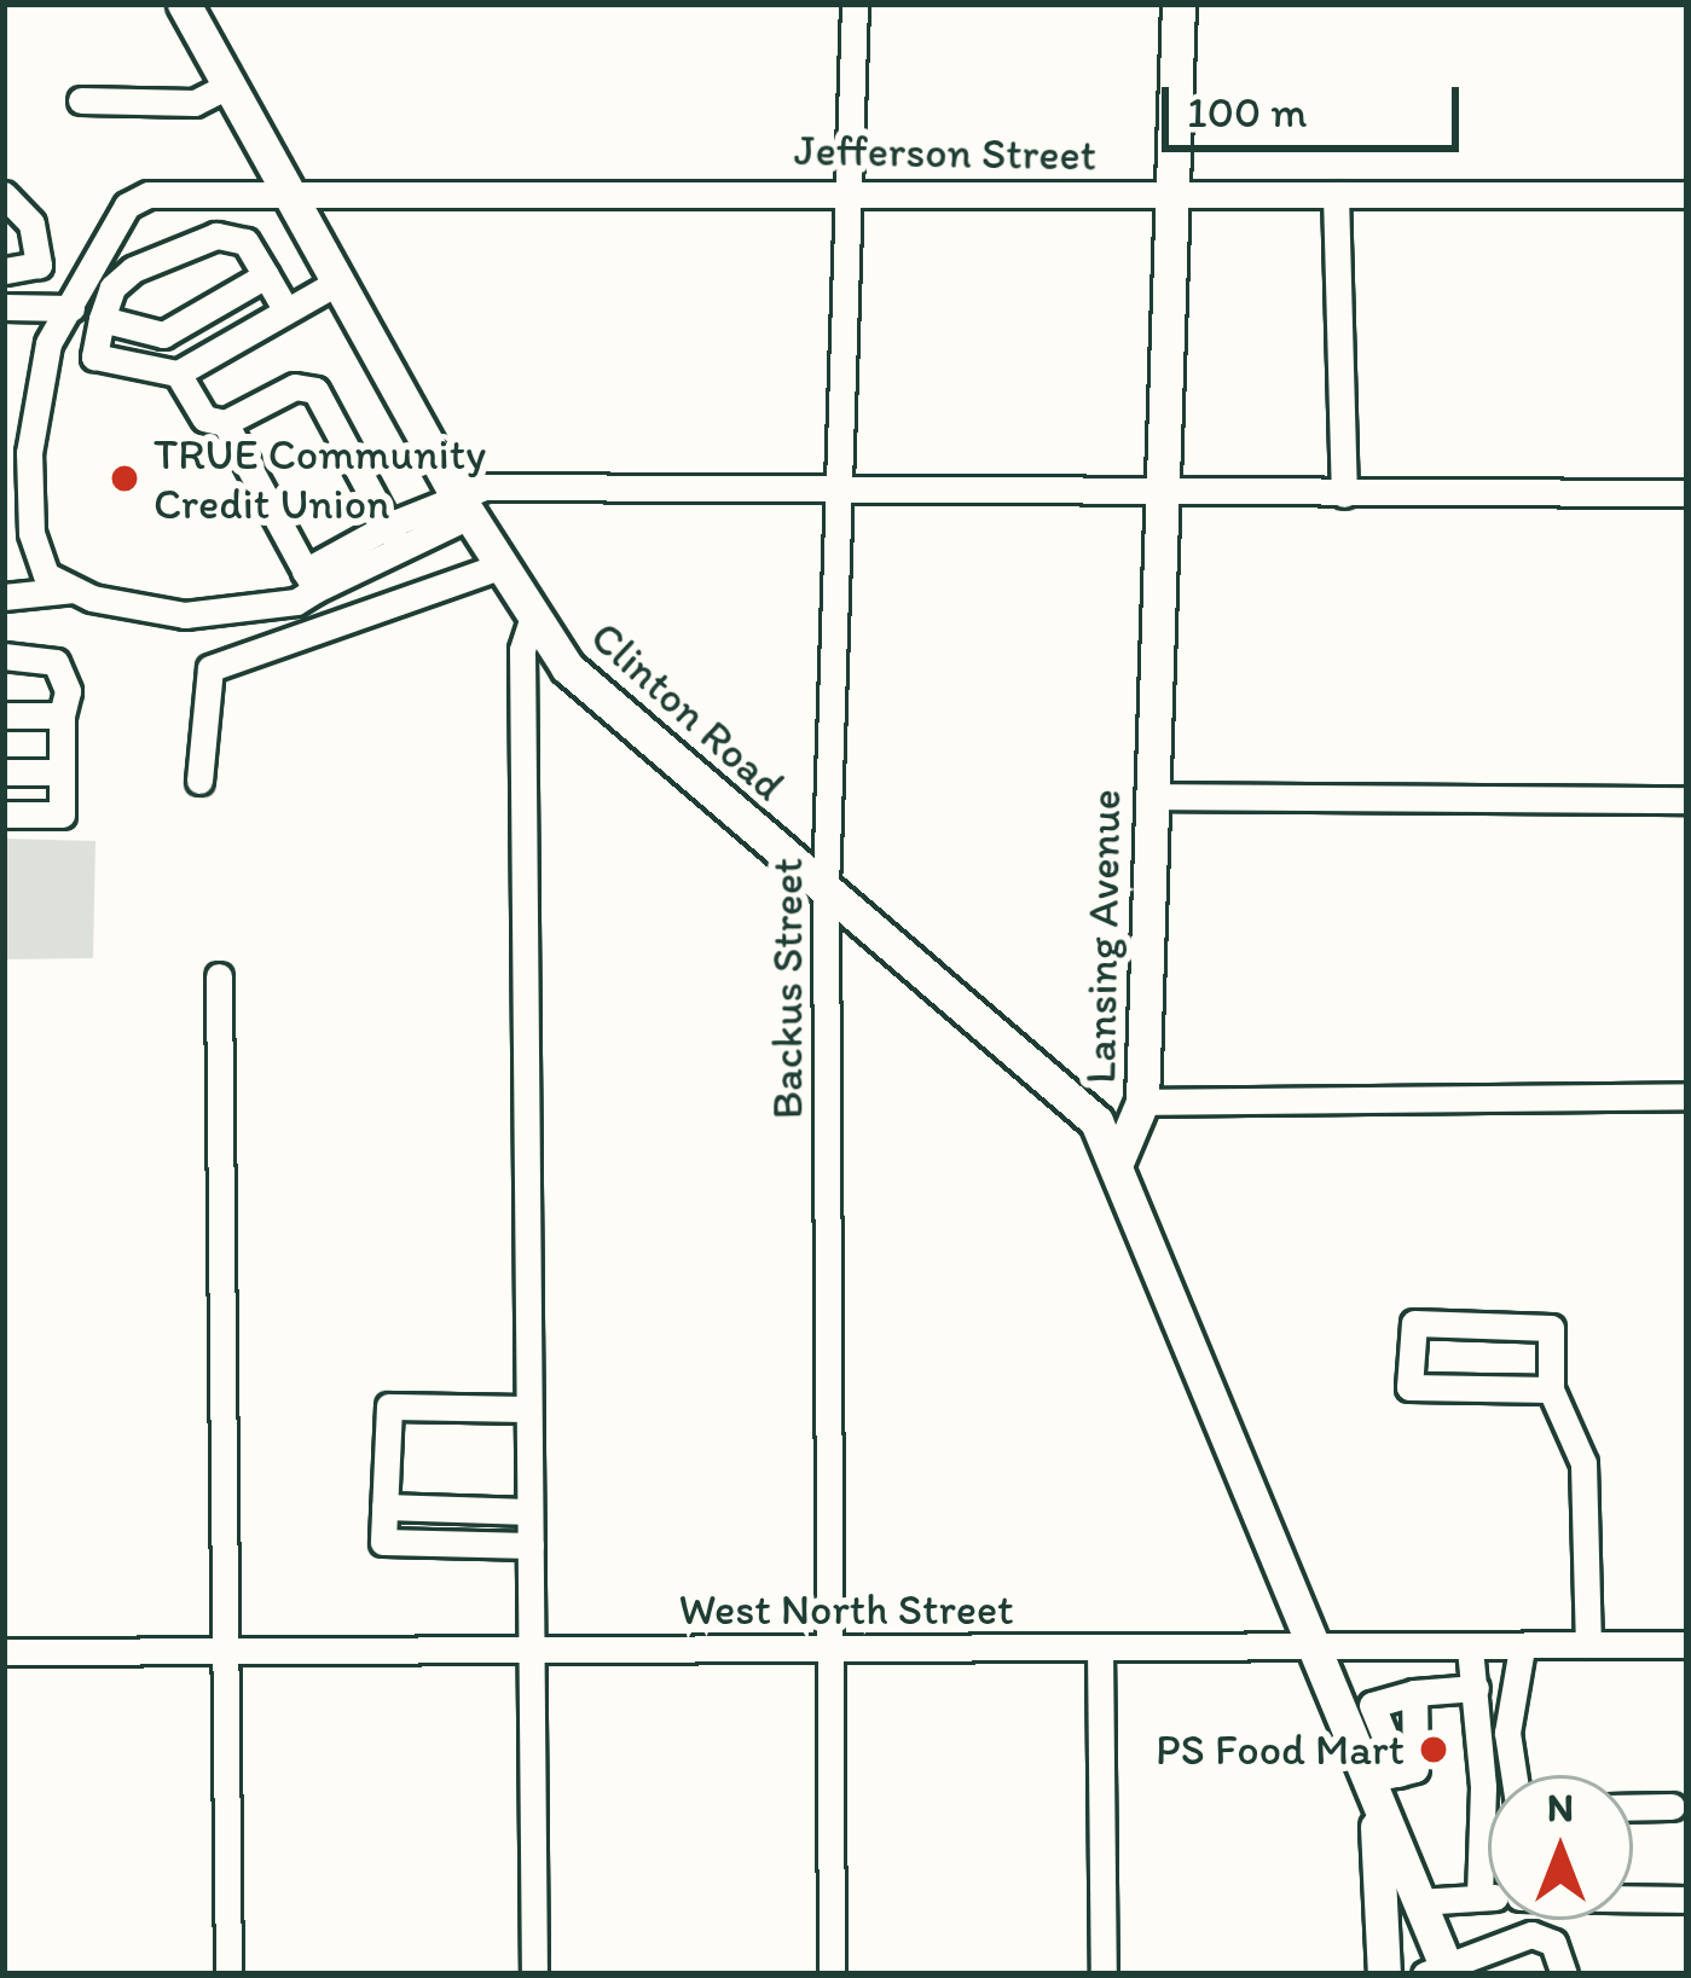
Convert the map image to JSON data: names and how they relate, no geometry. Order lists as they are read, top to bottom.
{
  "streets": {
    "main road": ["Clinton Road", "Lansing Avenue"],
    "street": ["Jefferson Street", "Backus Street", "West North Street"]
  },
  "crossings": [
    ["Jefferson Street", "Clinton Road"],
    ["Jefferson Street", "Lansing Avenue"],
    ["Jefferson Street", "Backus Street"],
    ["Clinton Road", "Lansing Avenue"],
    ["Clinton Road", "Backus Street"],
    ["Backus Street", "West North Street"]
  ],
  "places": ["TRUE Community Credit Union", "PS Food Mart"],
  "scale_bar": "100 m",
  "north": "top"
}
